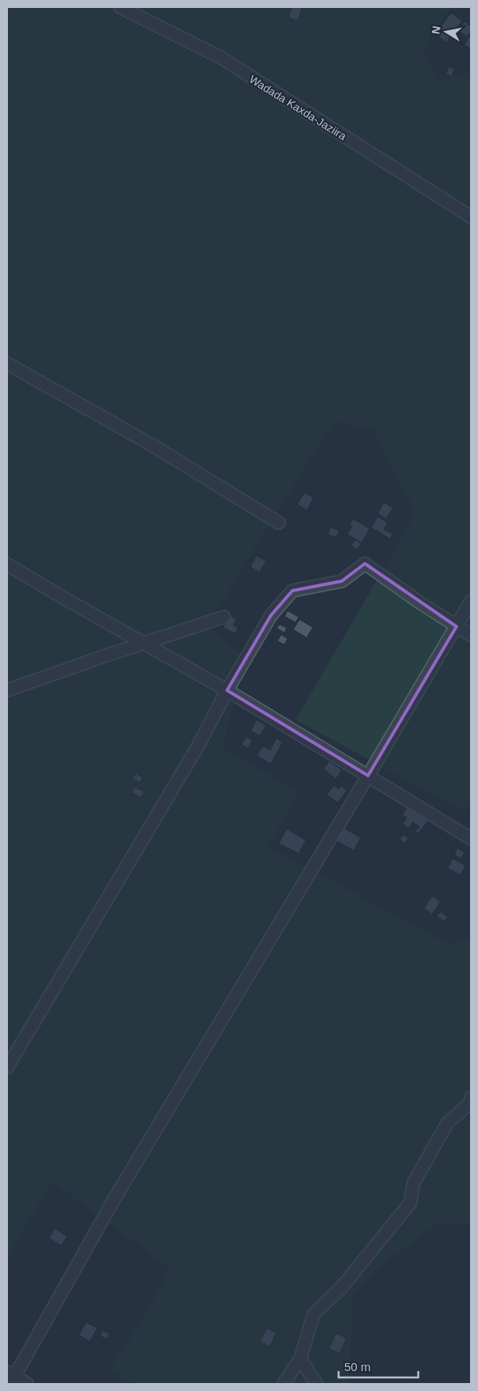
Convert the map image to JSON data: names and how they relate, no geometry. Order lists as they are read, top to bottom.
{
  "streets": {
    "street": ["Wadada Kaxda-Jaziira"]
  },
  "scale_bar": "50 m",
  "north": "left"
}
